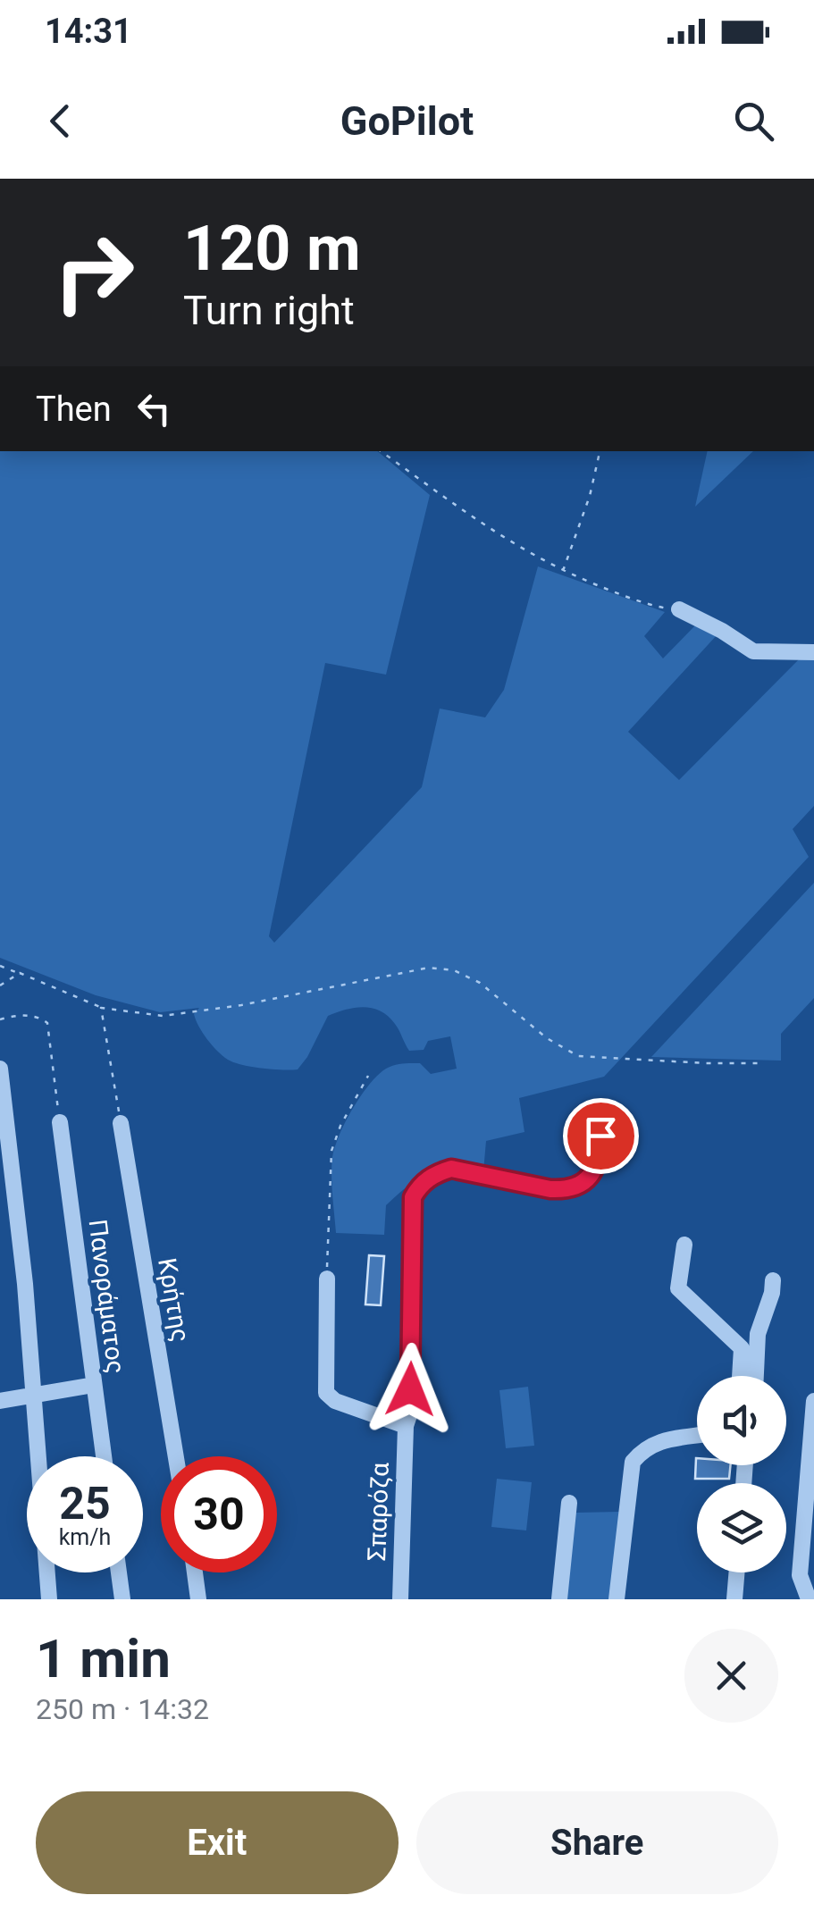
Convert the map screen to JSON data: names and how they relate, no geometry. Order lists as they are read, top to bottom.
{
  "streets": {
    "street": ["Πανοράματος", "Κρήτης", "Σπαρόζα"]
  },
  "page": {
    "status": "14:31",
    "header": "GoPilot",
    "turn": ["120 m", "Turn right"],
    "then": "Then",
    "speed": "25 km/h",
    "limit": "30",
    "heading": ["1 min", "250 m · 14:32"],
    "buttons": ["Exit", "Share"]
  }
}
